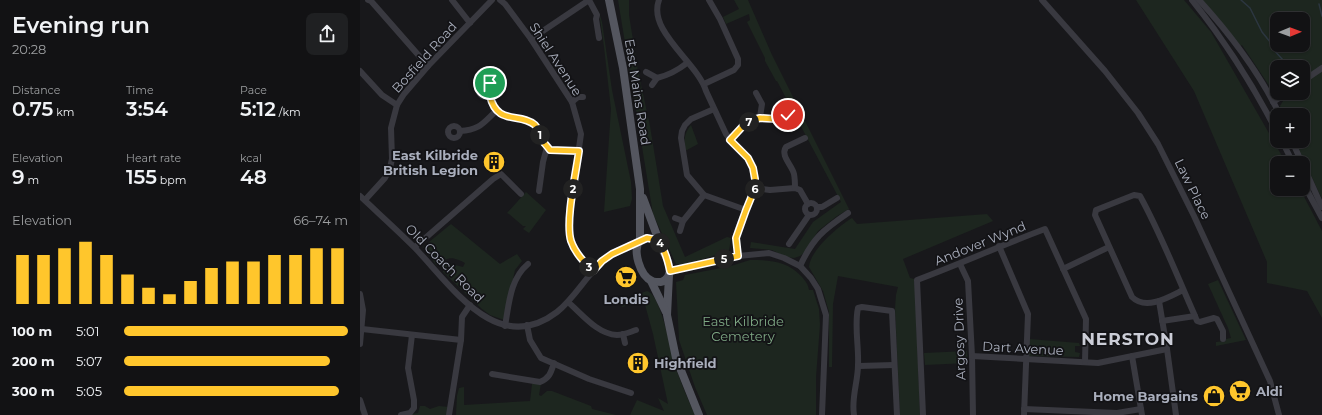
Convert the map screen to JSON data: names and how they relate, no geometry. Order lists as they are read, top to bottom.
{
  "streets": {
    "main road": ["East Mains Road"],
    "street": [
      "Bosfield Road",
      "Shiel Avenue",
      "Law Place",
      "Andover Wynd",
      "Old Coach Road",
      "Argosy Drive",
      "Dart Avenue"
    ]
  },
  "crossings": [
    ["Bosfield Road", "Old Coach Road"],
    ["Shiel Avenue", "Old Coach Road"],
    ["East Mains Road", "Old Coach Road"],
    ["Andover Wynd", "Argosy Drive"],
    ["Andover Wynd", "Dart Avenue"],
    ["Argosy Drive", "Dart Avenue"]
  ],
  "districts": ["NERSTON"],
  "parks": ["East Kilbride Cemetery"],
  "places": {
    "building": ["East Kilbride British Legion", "Highfield"],
    "supermarket": ["Londis", "Aldi"],
    "shop": ["Home Bargains"]
  },
  "north": "right",
  "page": {
    "heading": ["Evening run", "20:28"],
    "map_buttons": ["+", "−"],
    "stats": [
      ["Distance", "0.75 km"],
      ["Time", "3:54"],
      ["Pace", "5:12 /km"],
      ["Elevation", "9 m"],
      ["Heart rate", "155 bpm"],
      ["kcal", "48"]
    ],
    "pins": [
      "7",
      "1",
      "2",
      "6",
      "4",
      "5",
      "3"
    ],
    "chart": ["Elevation", "66–74 m"],
    "list": [
      {
        "name": "100 m",
        "note": "5:01"
      },
      {
        "name": "200 m",
        "note": "5:07"
      },
      {
        "name": "300 m",
        "note": "5:05"
      }
    ]
  }
}
